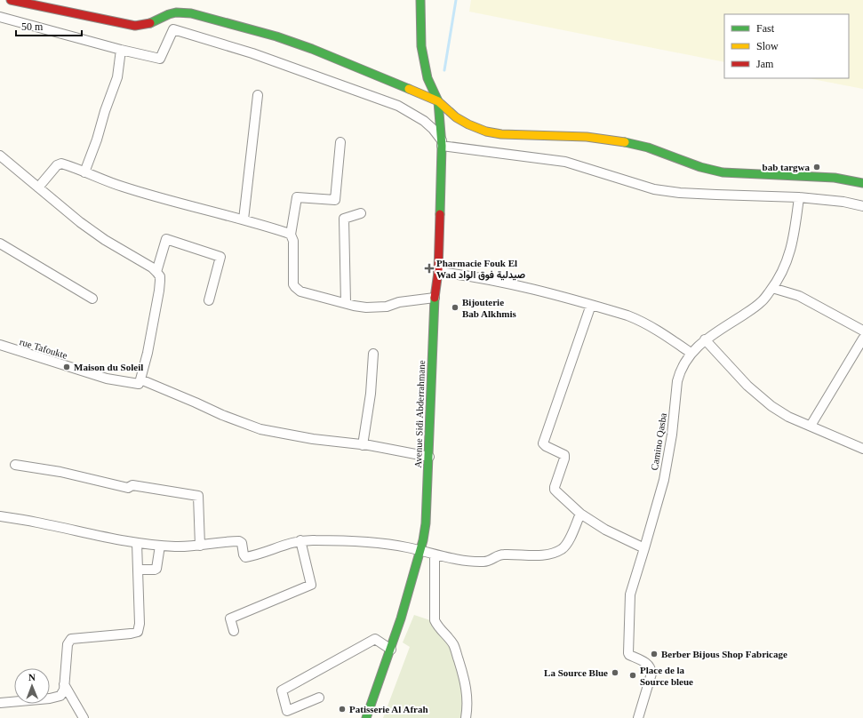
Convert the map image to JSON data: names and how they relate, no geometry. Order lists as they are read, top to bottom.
{
  "streets": {
    "street": ["rue Tafoukte", "Avenue Sidi Abderrahmane", "Camino Qasba"]
  },
  "places": {
    "other": [
      "bab targwa",
      "Bijouterie Bab Alkhmis",
      "Maison du Soleil",
      "Berber Bijous Shop Fabricage",
      "La Source Blue",
      "Place de la Source bleue",
      "Patisserie Al Afrah"
    ],
    "health": ["Pharmacie Fouk El Wad صيدلية فوق الواد"]
  },
  "legend": ["Fast", "Slow", "Jam"],
  "scale_bar": "50 m",
  "north": "top"
}
